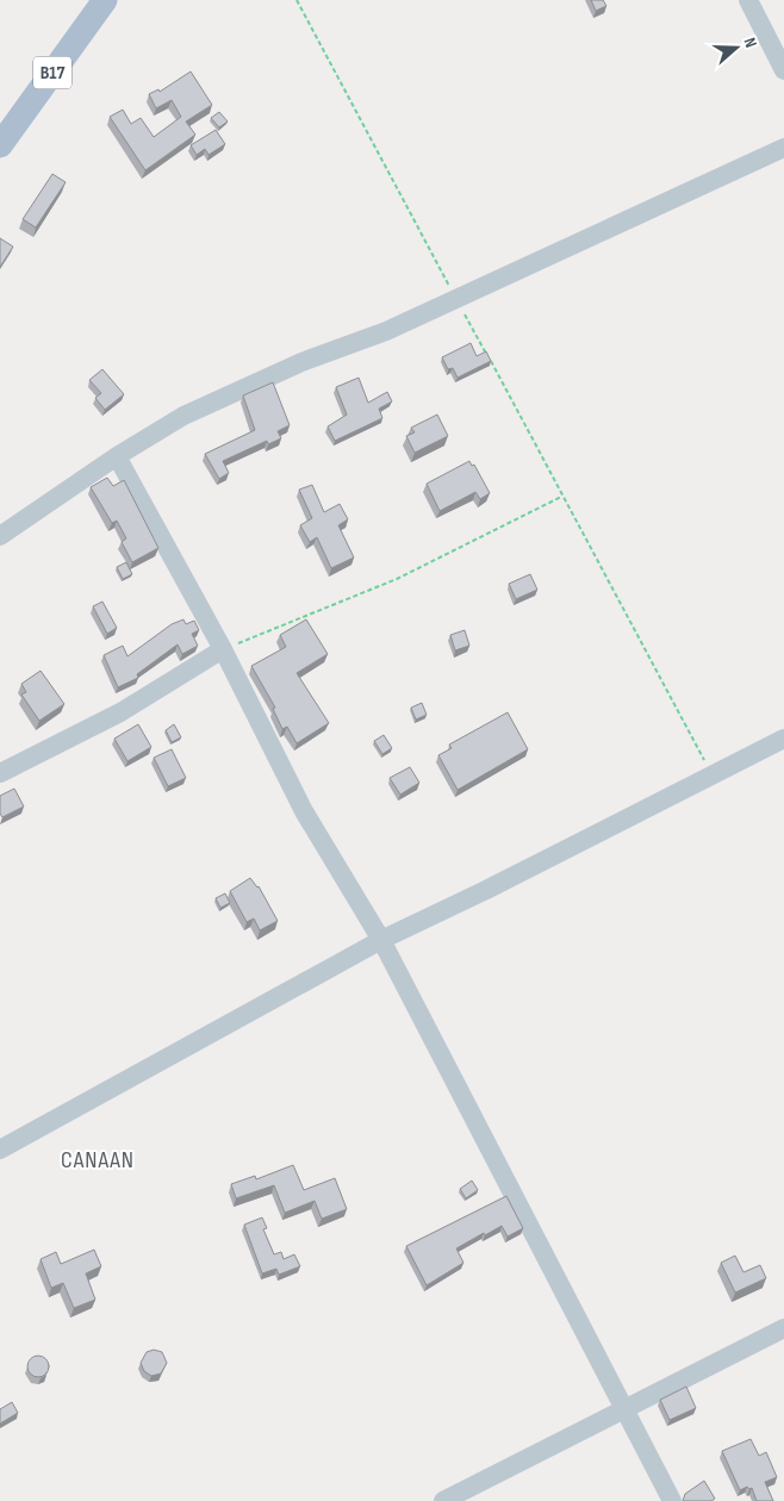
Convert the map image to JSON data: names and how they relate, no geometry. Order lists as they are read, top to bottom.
{
  "streets": {
    "main road": ["B17"]
  },
  "districts": ["CANAAN"],
  "north": "right"
}
